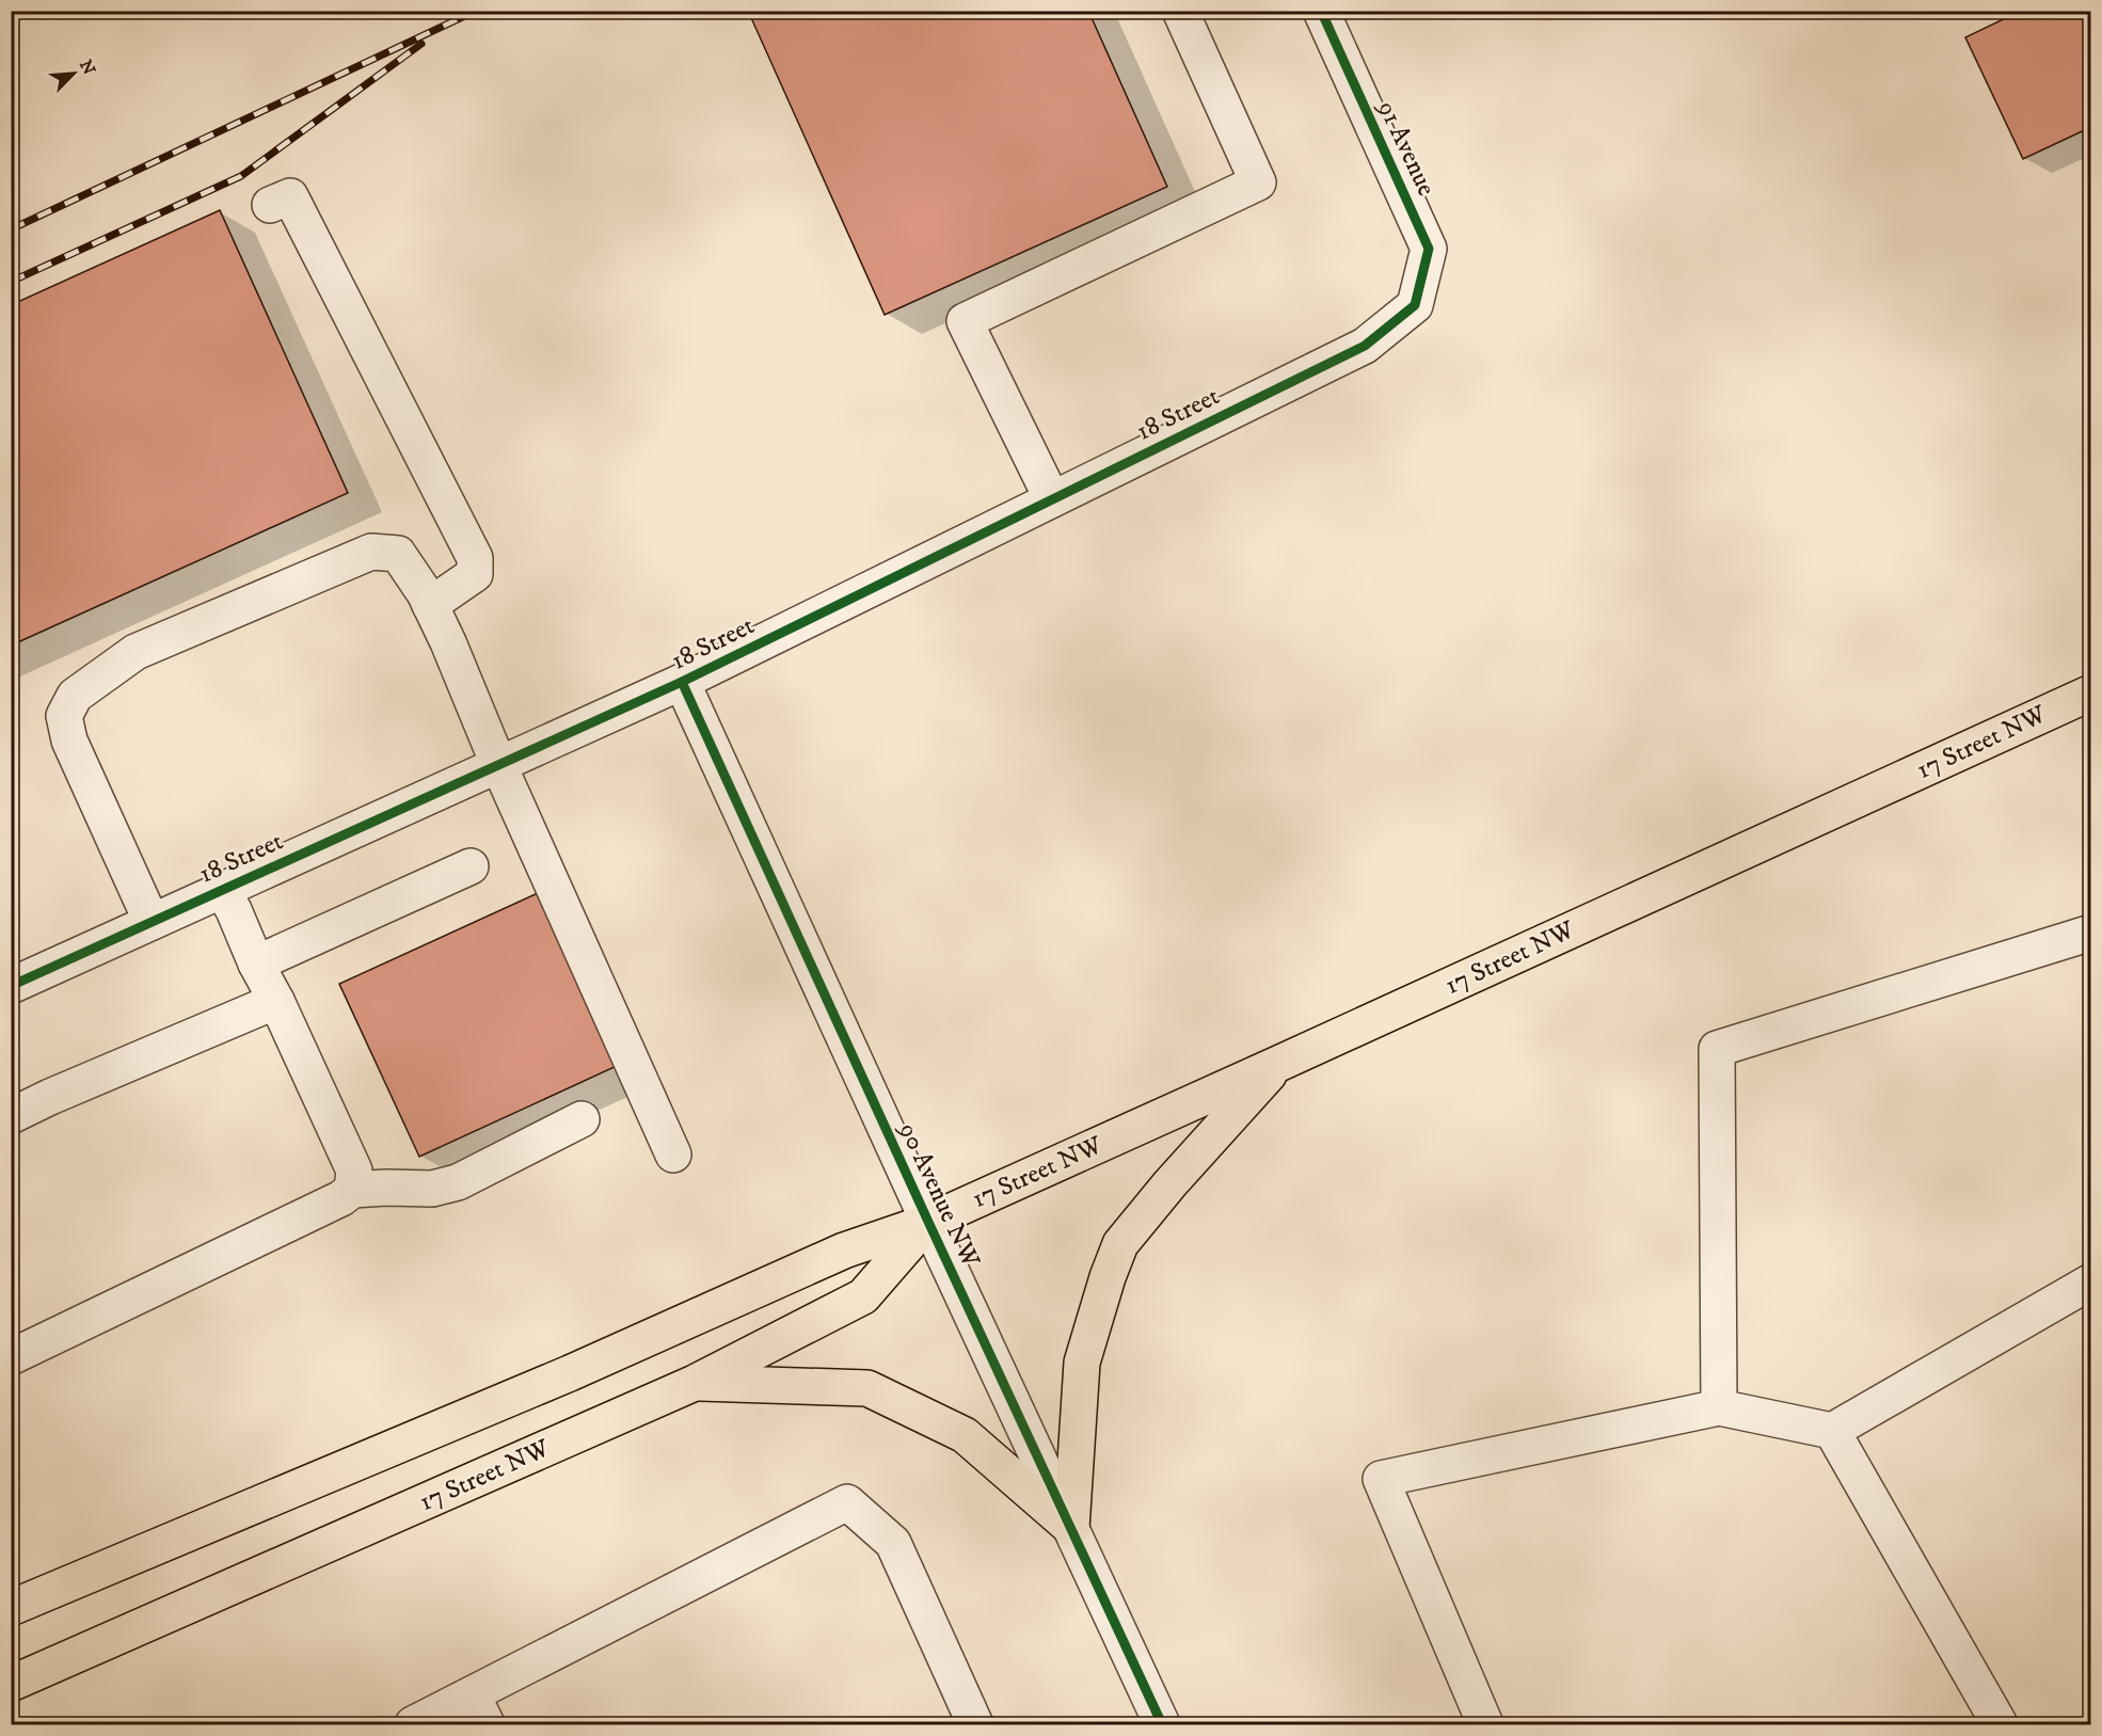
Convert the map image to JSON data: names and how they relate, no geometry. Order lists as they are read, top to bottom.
{
  "streets": {
    "main road": ["17 Street NW"],
    "street": ["91 Avenue", "18 Street", "90 Avenue NW"]
  },
  "crossings": [
    ["91 Avenue", "18 Street"],
    ["18 Street", "90 Avenue NW"],
    ["17 Street NW", "90 Avenue NW"]
  ],
  "north": "top right"
}
